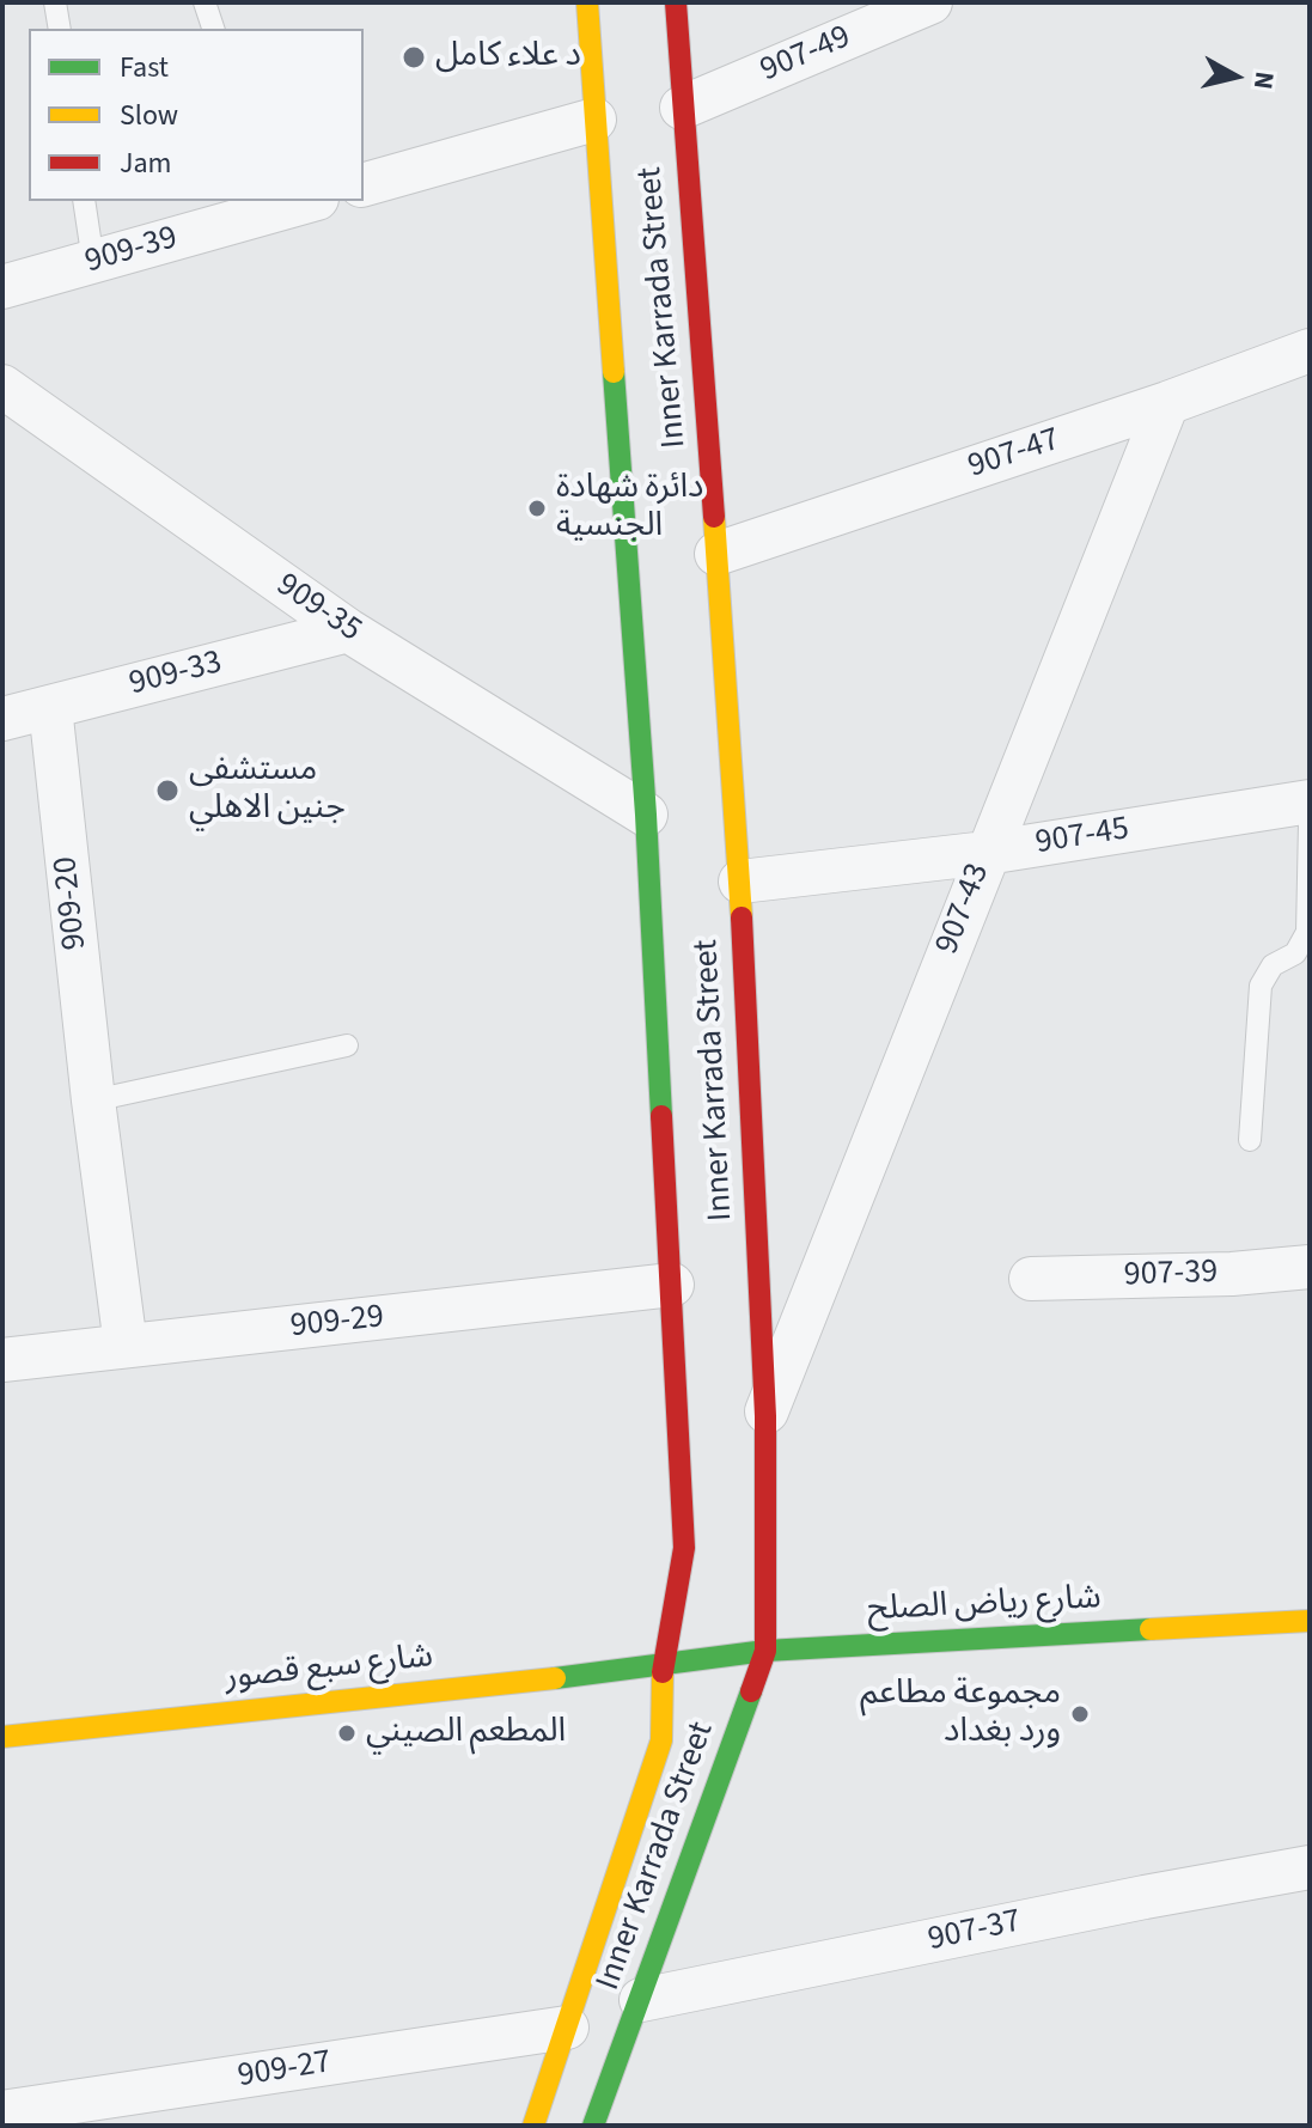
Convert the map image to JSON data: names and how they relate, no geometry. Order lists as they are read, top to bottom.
{
  "streets": {
    "main road": ["Inner Karrada Street", "شارع رياض الصلح", "شارع سبع قصور"],
    "street": [
      "907-49",
      "909-39",
      "907-47",
      "909-35",
      "909-33",
      "907-45",
      "909-20",
      "907-43",
      "907-39",
      "909-29",
      "907-37",
      "909-27"
    ]
  },
  "crossings": [
    ["907-49", "Inner Karrada Street"],
    ["Inner Karrada Street", "907-47"],
    ["Inner Karrada Street", "909-35"],
    ["Inner Karrada Street", "907-45"],
    ["Inner Karrada Street", "907-43"],
    ["Inner Karrada Street", "909-29"],
    ["Inner Karrada Street", "شارع رياض الصلح"],
    ["Inner Karrada Street", "شارع سبع قصور"],
    ["Inner Karrada Street", "907-37"],
    ["Inner Karrada Street", "909-27"],
    ["907-47", "907-43"],
    ["909-35", "909-33"],
    ["909-33", "909-20"],
    ["907-45", "907-43"],
    ["909-20", "909-29"],
    ["شارع رياض الصلح", "شارع سبع قصور"]
  ],
  "places": [
    "د علاء كامل",
    "دائرة شهادة الجنسية",
    "مستشفى جنين الاهلي",
    "مجموعة مطاعم ورد بغداد",
    "المطعم الصيني"
  ],
  "legend": ["Fast", "Slow", "Jam"],
  "north": "right"
}
